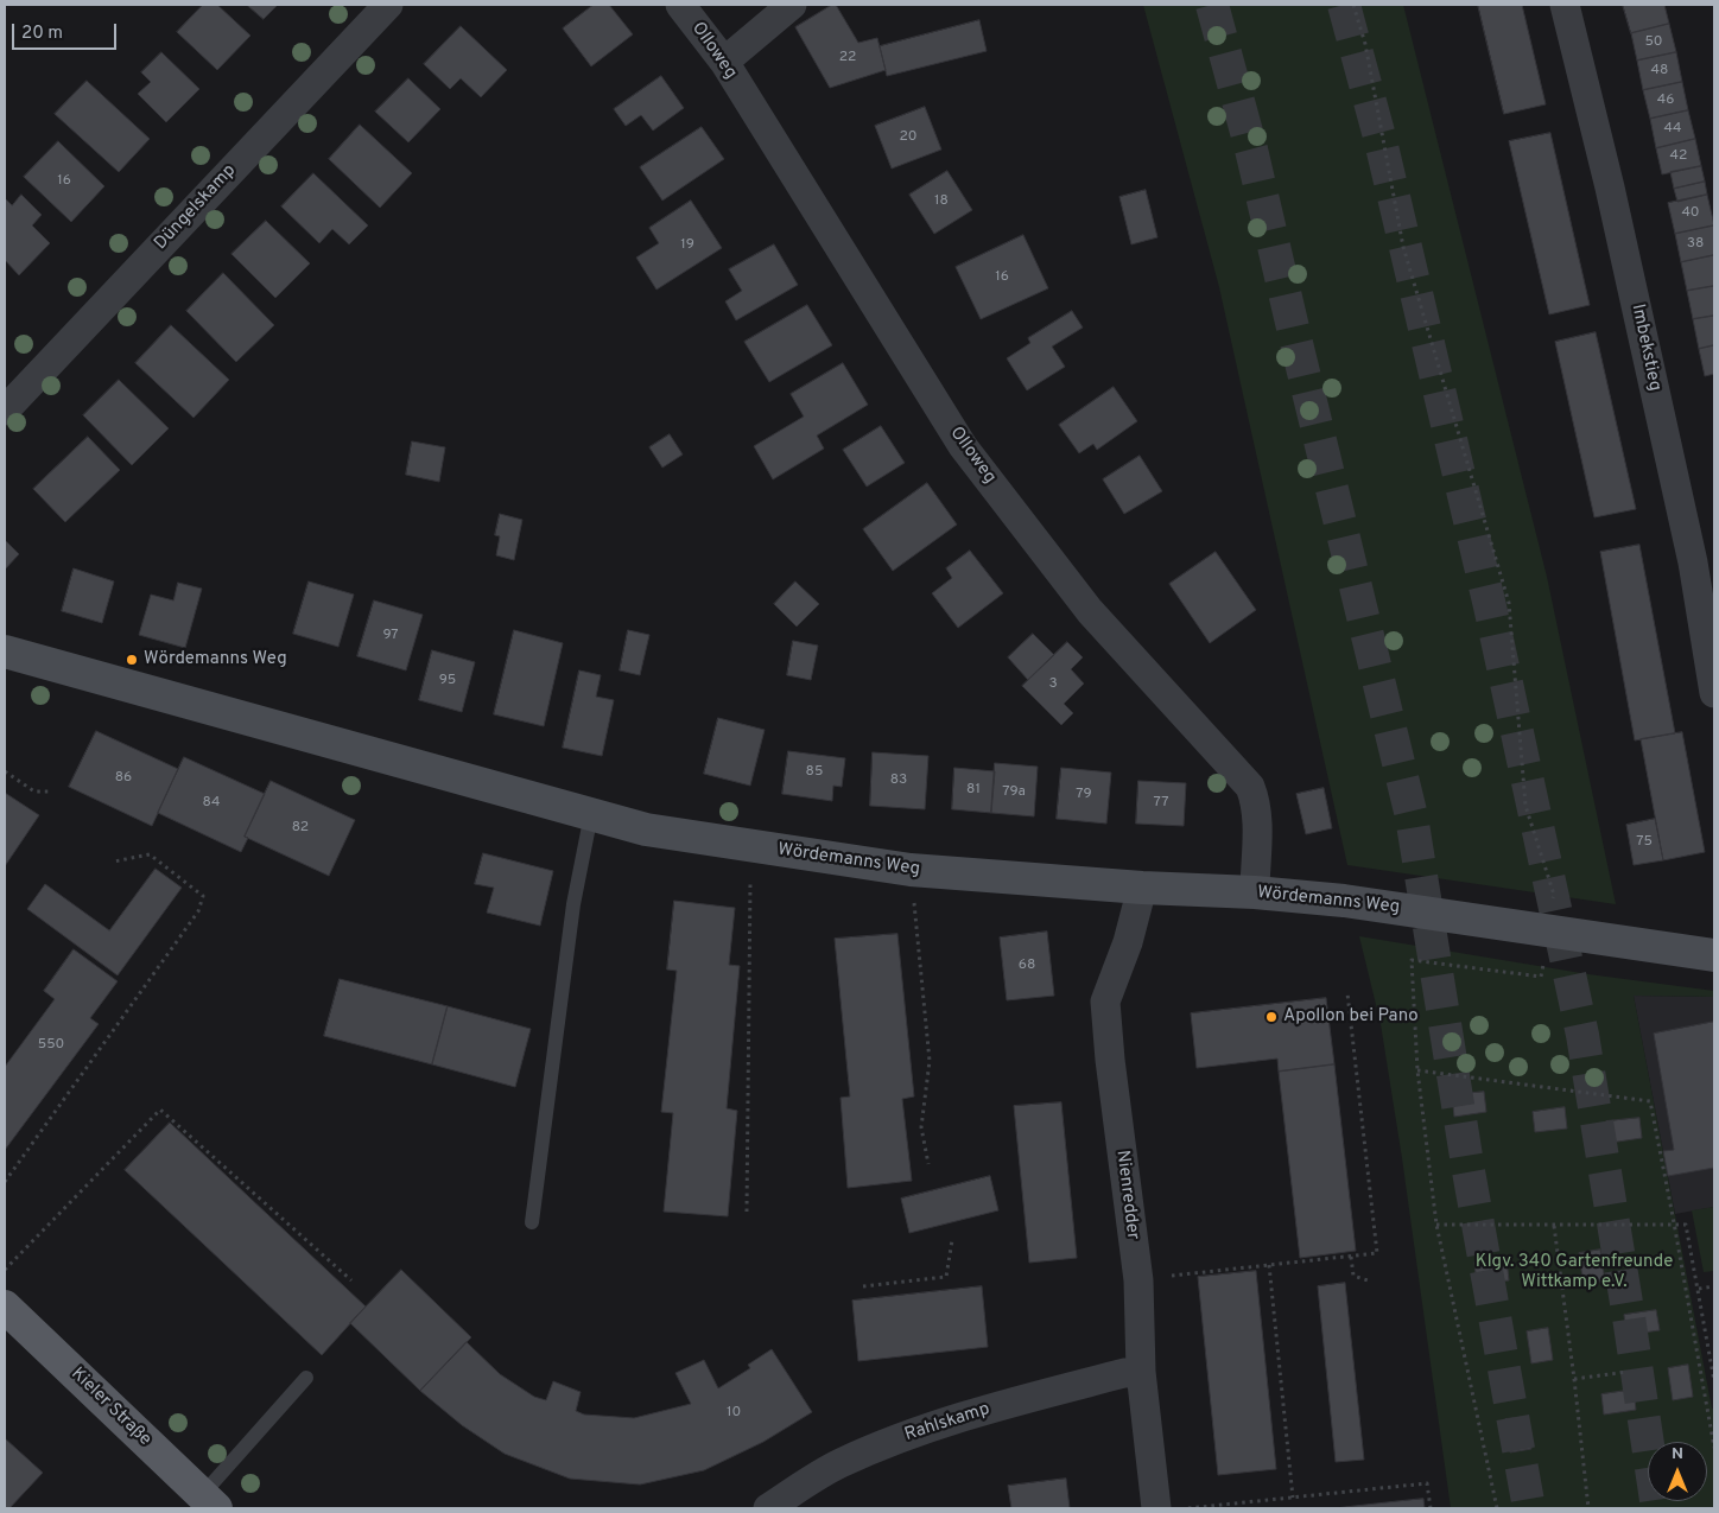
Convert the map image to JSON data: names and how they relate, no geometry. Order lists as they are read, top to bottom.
{
  "streets": {
    "main road": ["Kieler Straße"],
    "street": [
      "Olloweg",
      "Düngelskamp",
      "Imbekstieg",
      "Wördemanns Weg",
      "Nienredder",
      "Rahlskamp"
    ]
  },
  "crossings": [
    ["Olloweg", "Wördemanns Weg"],
    ["Wördemanns Weg", "Nienredder"],
    ["Nienredder", "Rahlskamp"]
  ],
  "parks": ["Klgv. 340 Gartenfreunde Wittkamp e.V."],
  "places": ["Wördemanns Weg", "Apollon bei Pano"],
  "house_numbers": [
    "50",
    "22",
    "48",
    "46",
    "44",
    "20",
    "42",
    "16",
    "18",
    "40",
    "38",
    "19",
    "16",
    "97",
    "95",
    "3",
    "85",
    "86",
    "83",
    "81",
    "79a",
    "79",
    "84",
    "77",
    "82",
    "75",
    "68",
    "550",
    "10"
  ],
  "scale_bar": "20 m",
  "north": "top"
}
